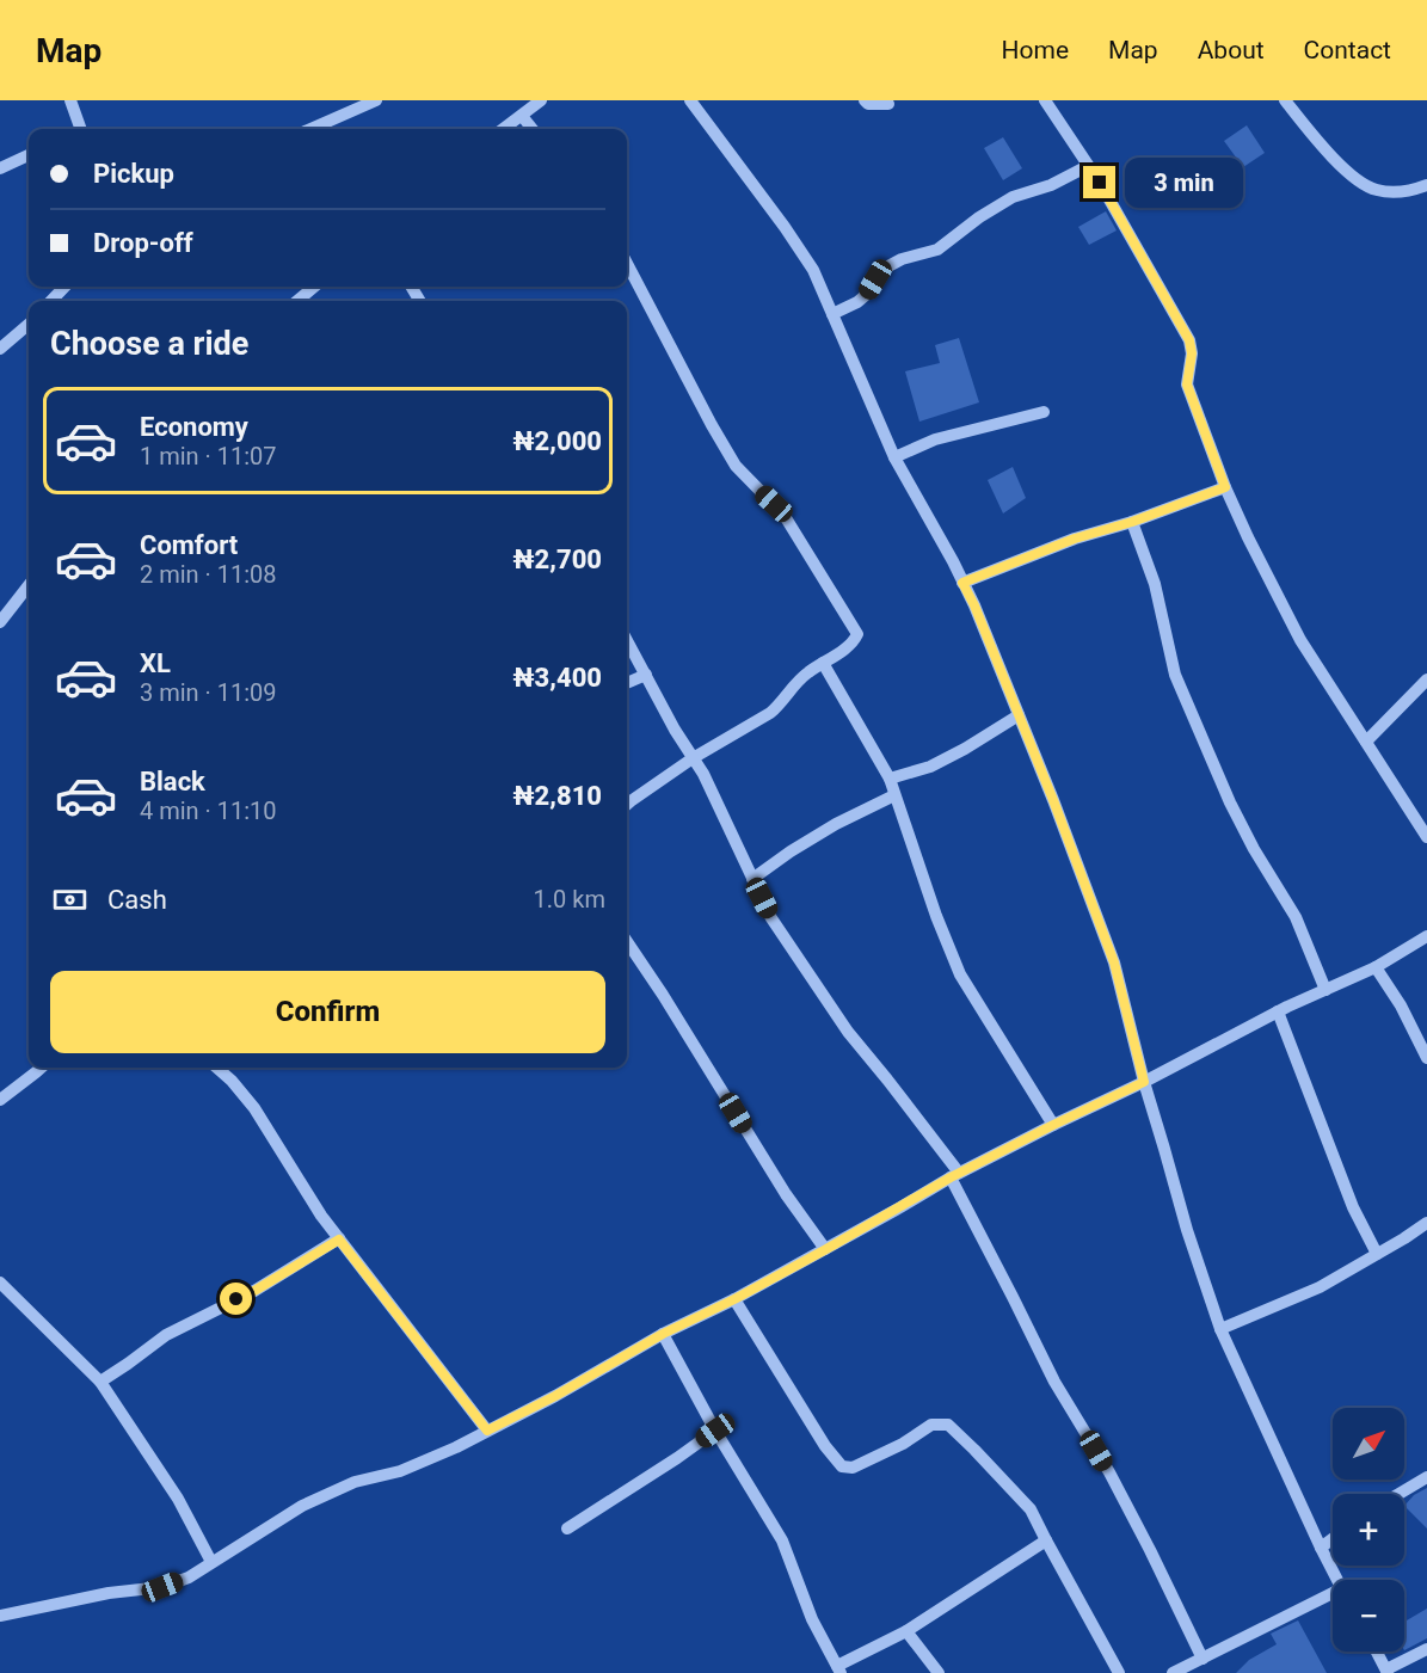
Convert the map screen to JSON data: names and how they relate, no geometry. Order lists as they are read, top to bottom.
{
  "north": "top right",
  "page": {
    "header": "Map",
    "nav": [
      "Home",
      "Map",
      "About",
      "Contact"
    ],
    "banner": ["Pickup", "Drop-off"],
    "bubble": "3 min",
    "heading": "Choose a ride",
    "list": [
      {
        "name": "Economy",
        "note": "1 min · 11:07",
        "value": "₦2,000"
      },
      {
        "name": "Comfort",
        "note": "2 min · 11:08",
        "value": "₦2,700"
      },
      {
        "name": "XL",
        "note": "3 min · 11:09",
        "value": "₦3,400"
      },
      {
        "name": "Black",
        "note": "4 min · 11:10",
        "value": "₦2,810"
      }
    ],
    "pay": ["Cash", "1.0 km"],
    "buttons": "Confirm",
    "map_buttons": ["+", "−"]
  }
}
